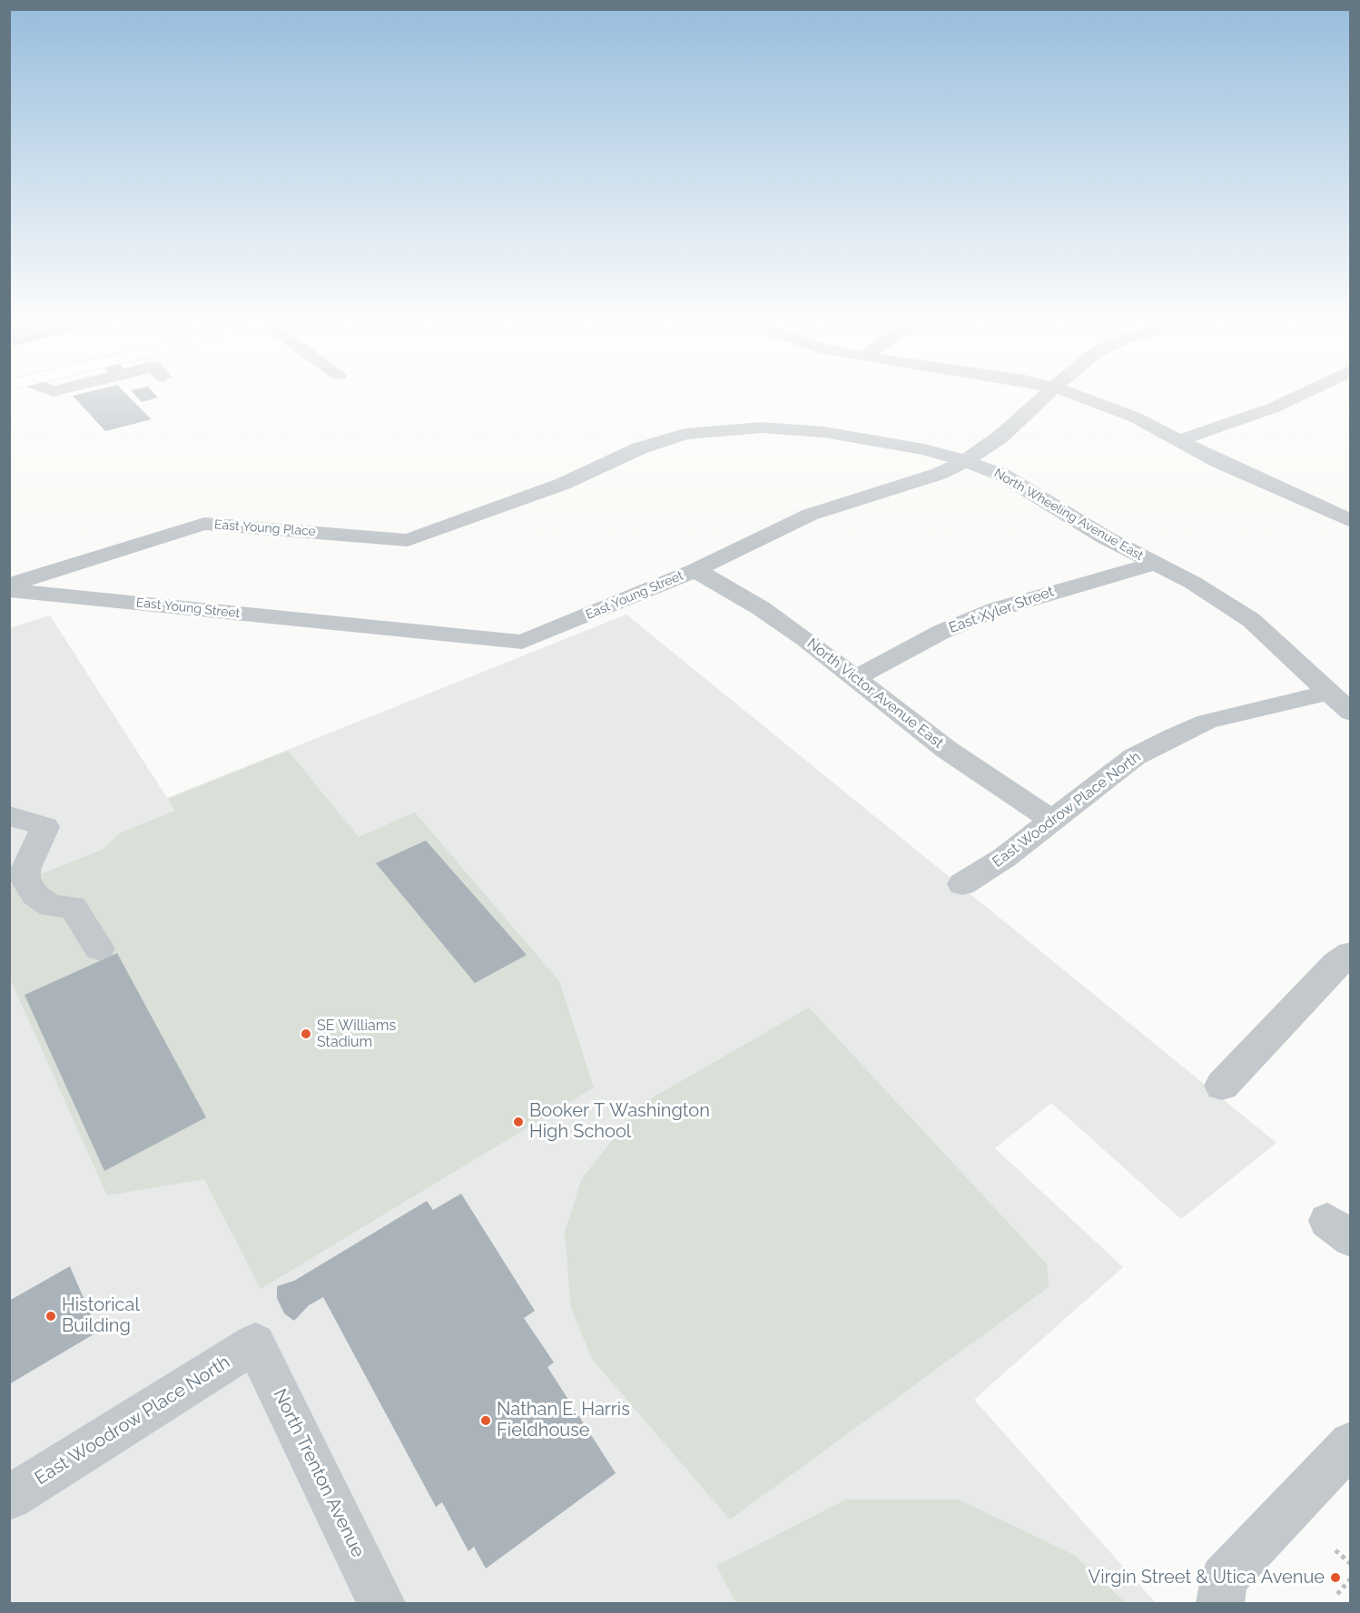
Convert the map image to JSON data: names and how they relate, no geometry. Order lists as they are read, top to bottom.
{
  "streets": {
    "street": [
      "North Wheeling Avenue East",
      "East Young Place",
      "East Young Street",
      "East Xyler Street",
      "North Victor Avenue East",
      "East Woodrow Place North",
      "North Trenton Avenue"
    ]
  },
  "crossings": [
    ["North Wheeling Avenue East", "East Young Place"],
    ["North Wheeling Avenue East", "East Young Street"],
    ["North Wheeling Avenue East", "East Xyler Street"],
    ["North Wheeling Avenue East", "East Woodrow Place North"],
    ["East Young Street", "North Victor Avenue East"],
    ["East Xyler Street", "North Victor Avenue East"],
    ["North Victor Avenue East", "East Woodrow Place North"],
    ["East Woodrow Place North", "North Trenton Avenue"]
  ],
  "places": [
    "SE Williams Stadium",
    "Booker T Washington High School",
    "Historical Building",
    "Nathan E. Harris Fieldhouse",
    "Virgin Street & Utica Avenue"
  ]
}
